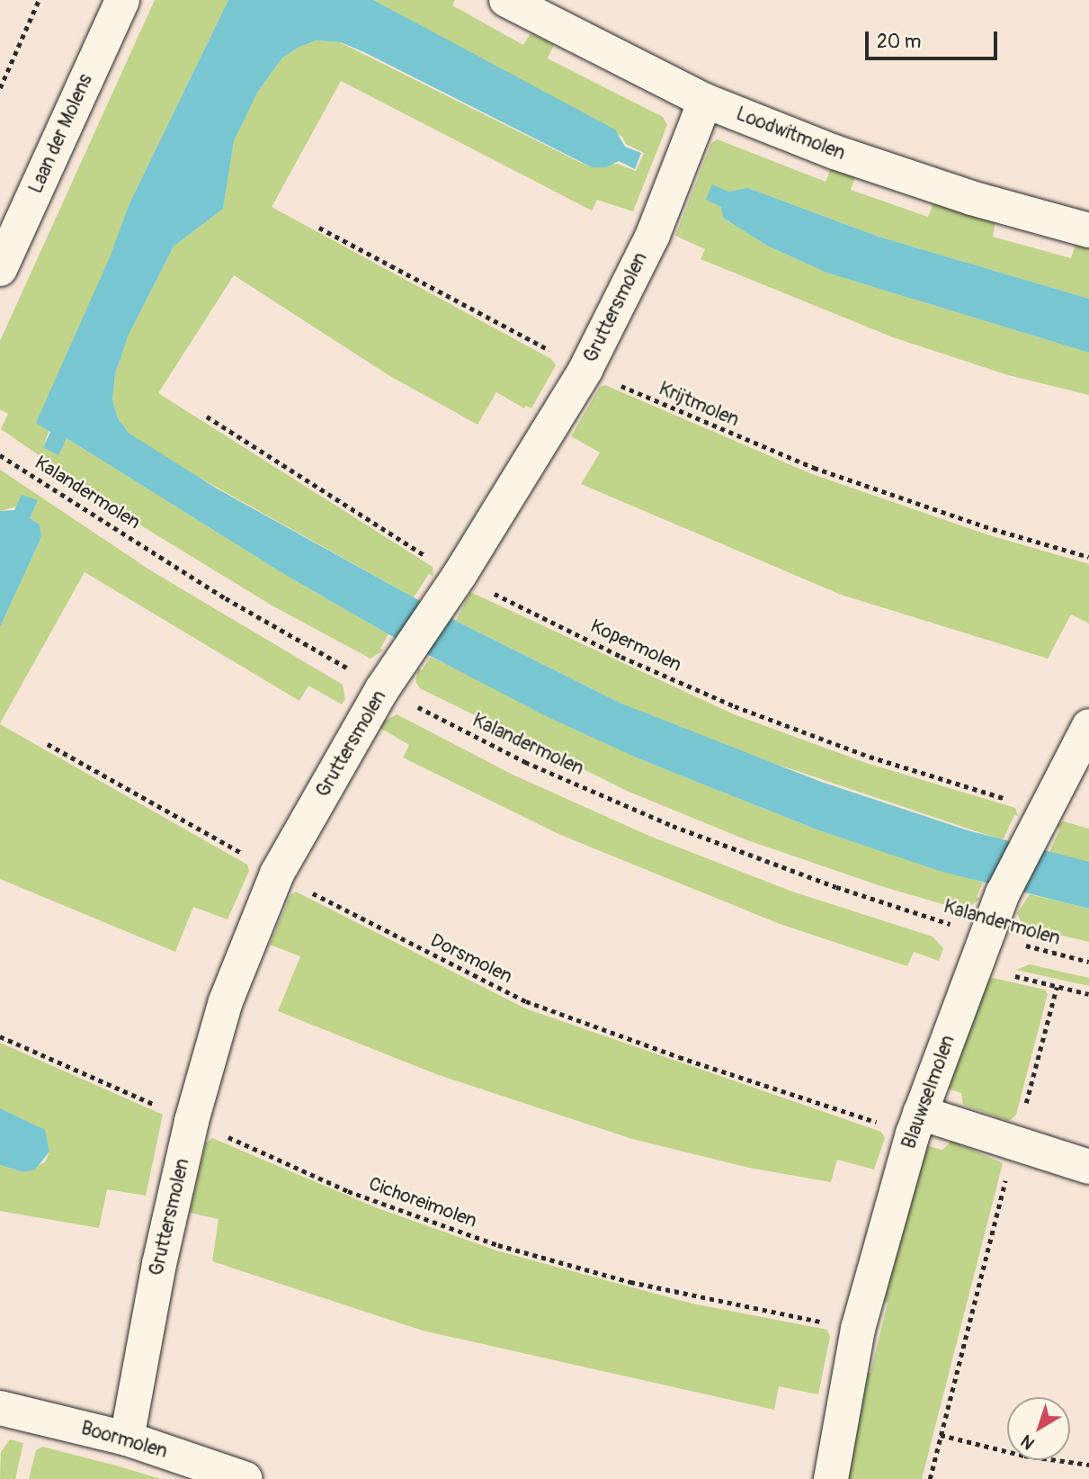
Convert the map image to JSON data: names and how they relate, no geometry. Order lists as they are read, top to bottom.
{
  "streets": {
    "street": [
      "Laan der Molens",
      "Loodwitmolen",
      "Gruttersmolen",
      "Blauwselmolen",
      "Boormolen"
    ],
    "path": [
      "Krijtmolen",
      "Kalandermolen",
      "Kopermolen",
      "Dorsmolen",
      "Cichoreimolen"
    ]
  },
  "crossings": [
    ["Loodwitmolen", "Gruttersmolen"],
    ["Gruttersmolen", "Krijtmolen"],
    ["Gruttersmolen", "Kalandermolen"],
    ["Gruttersmolen", "Kopermolen"],
    ["Gruttersmolen", "Dorsmolen"],
    ["Gruttersmolen", "Cichoreimolen"],
    ["Gruttersmolen", "Boormolen"],
    ["Kalandermolen", "Blauwselmolen"],
    ["Kopermolen", "Blauwselmolen"],
    ["Dorsmolen", "Blauwselmolen"],
    ["Blauwselmolen", "Cichoreimolen"]
  ],
  "scale_bar": "20 m",
  "north": "bottom left"
}
